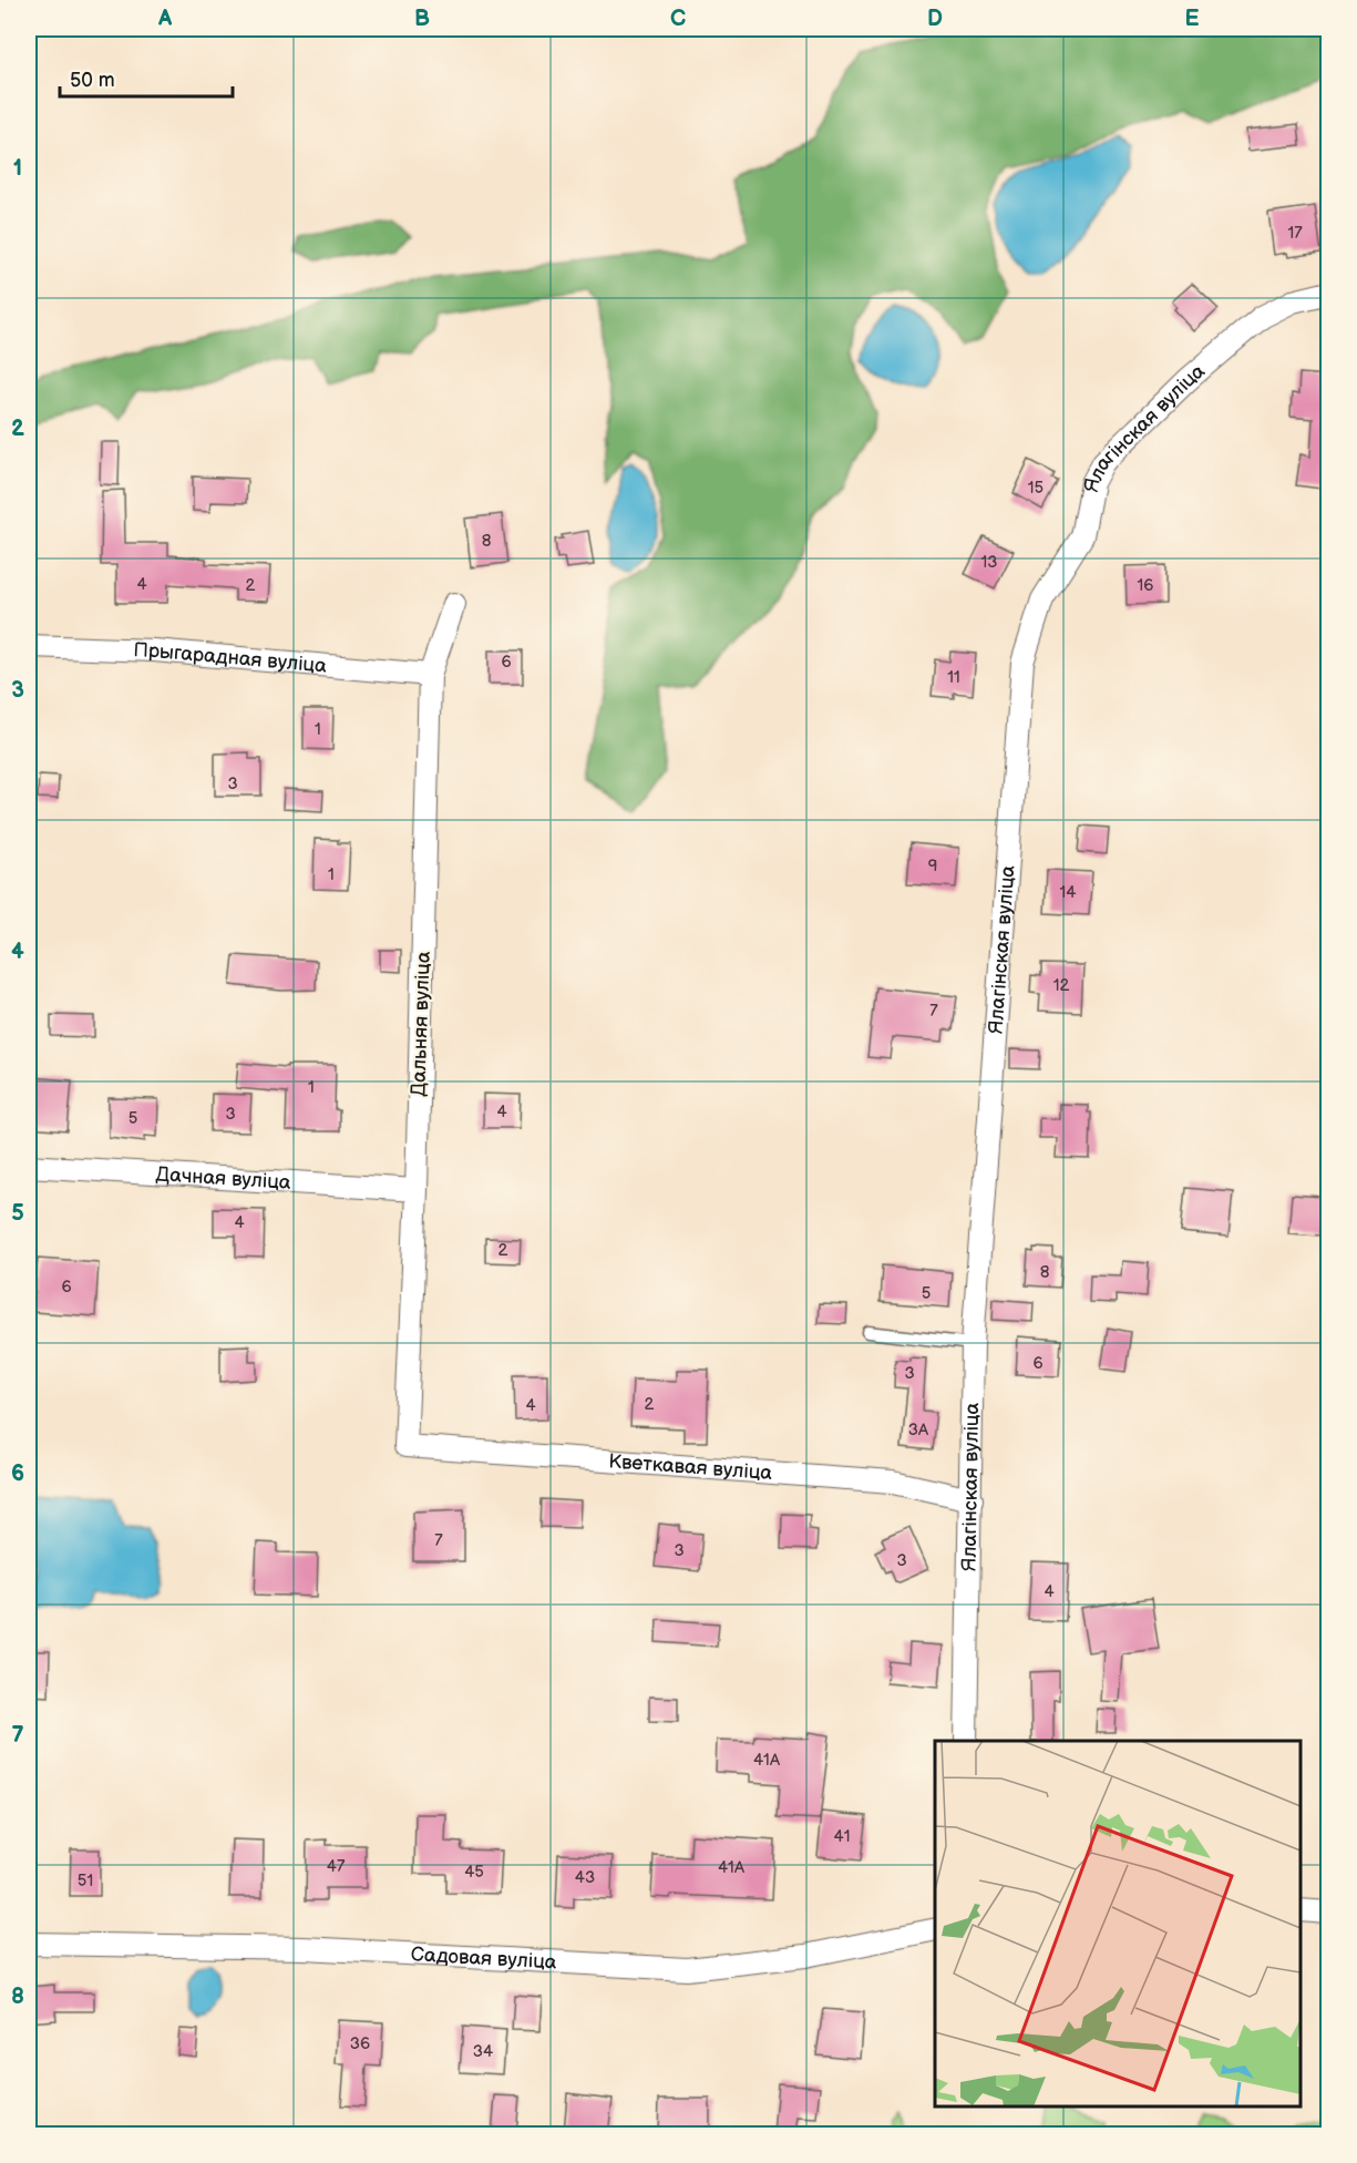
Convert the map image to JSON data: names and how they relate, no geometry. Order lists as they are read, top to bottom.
{
  "streets": {
    "street": [
      "Ялагінская вуліца",
      "Прыгарадная вуліца",
      "Дальняя вуліца",
      "Дачная вуліца",
      "Кветкавая вуліца",
      "Садовая вуліца"
    ]
  },
  "crossings": [
    ["Ялагінская вуліца", "Кветкавая вуліца"],
    ["Прыгарадная вуліца", "Дальняя вуліца"],
    ["Дальняя вуліца", "Дачная вуліца"],
    ["Дальняя вуліца", "Кветкавая вуліца"]
  ],
  "house_numbers": [
    "17",
    "15",
    "8",
    "13",
    "4",
    "2",
    "16",
    "6",
    "11",
    "1",
    "3",
    "9",
    "1",
    "14",
    "12",
    "7",
    "1",
    "4",
    "3",
    "5",
    "4",
    "2",
    "8",
    "6",
    "5",
    "6",
    "3",
    "2",
    "4",
    "3А",
    "7",
    "3",
    "3",
    "4",
    "41А",
    "41",
    "47",
    "41А",
    "45",
    "43",
    "51",
    "36",
    "34"
  ],
  "scale_bar": "50 m",
  "grid": {
    "columns": [
      "A",
      "B",
      "C",
      "D",
      "E"
    ],
    "rows": [
      "1",
      "2",
      "3",
      "4",
      "5",
      "6",
      "7",
      "8"
    ]
  }
}
